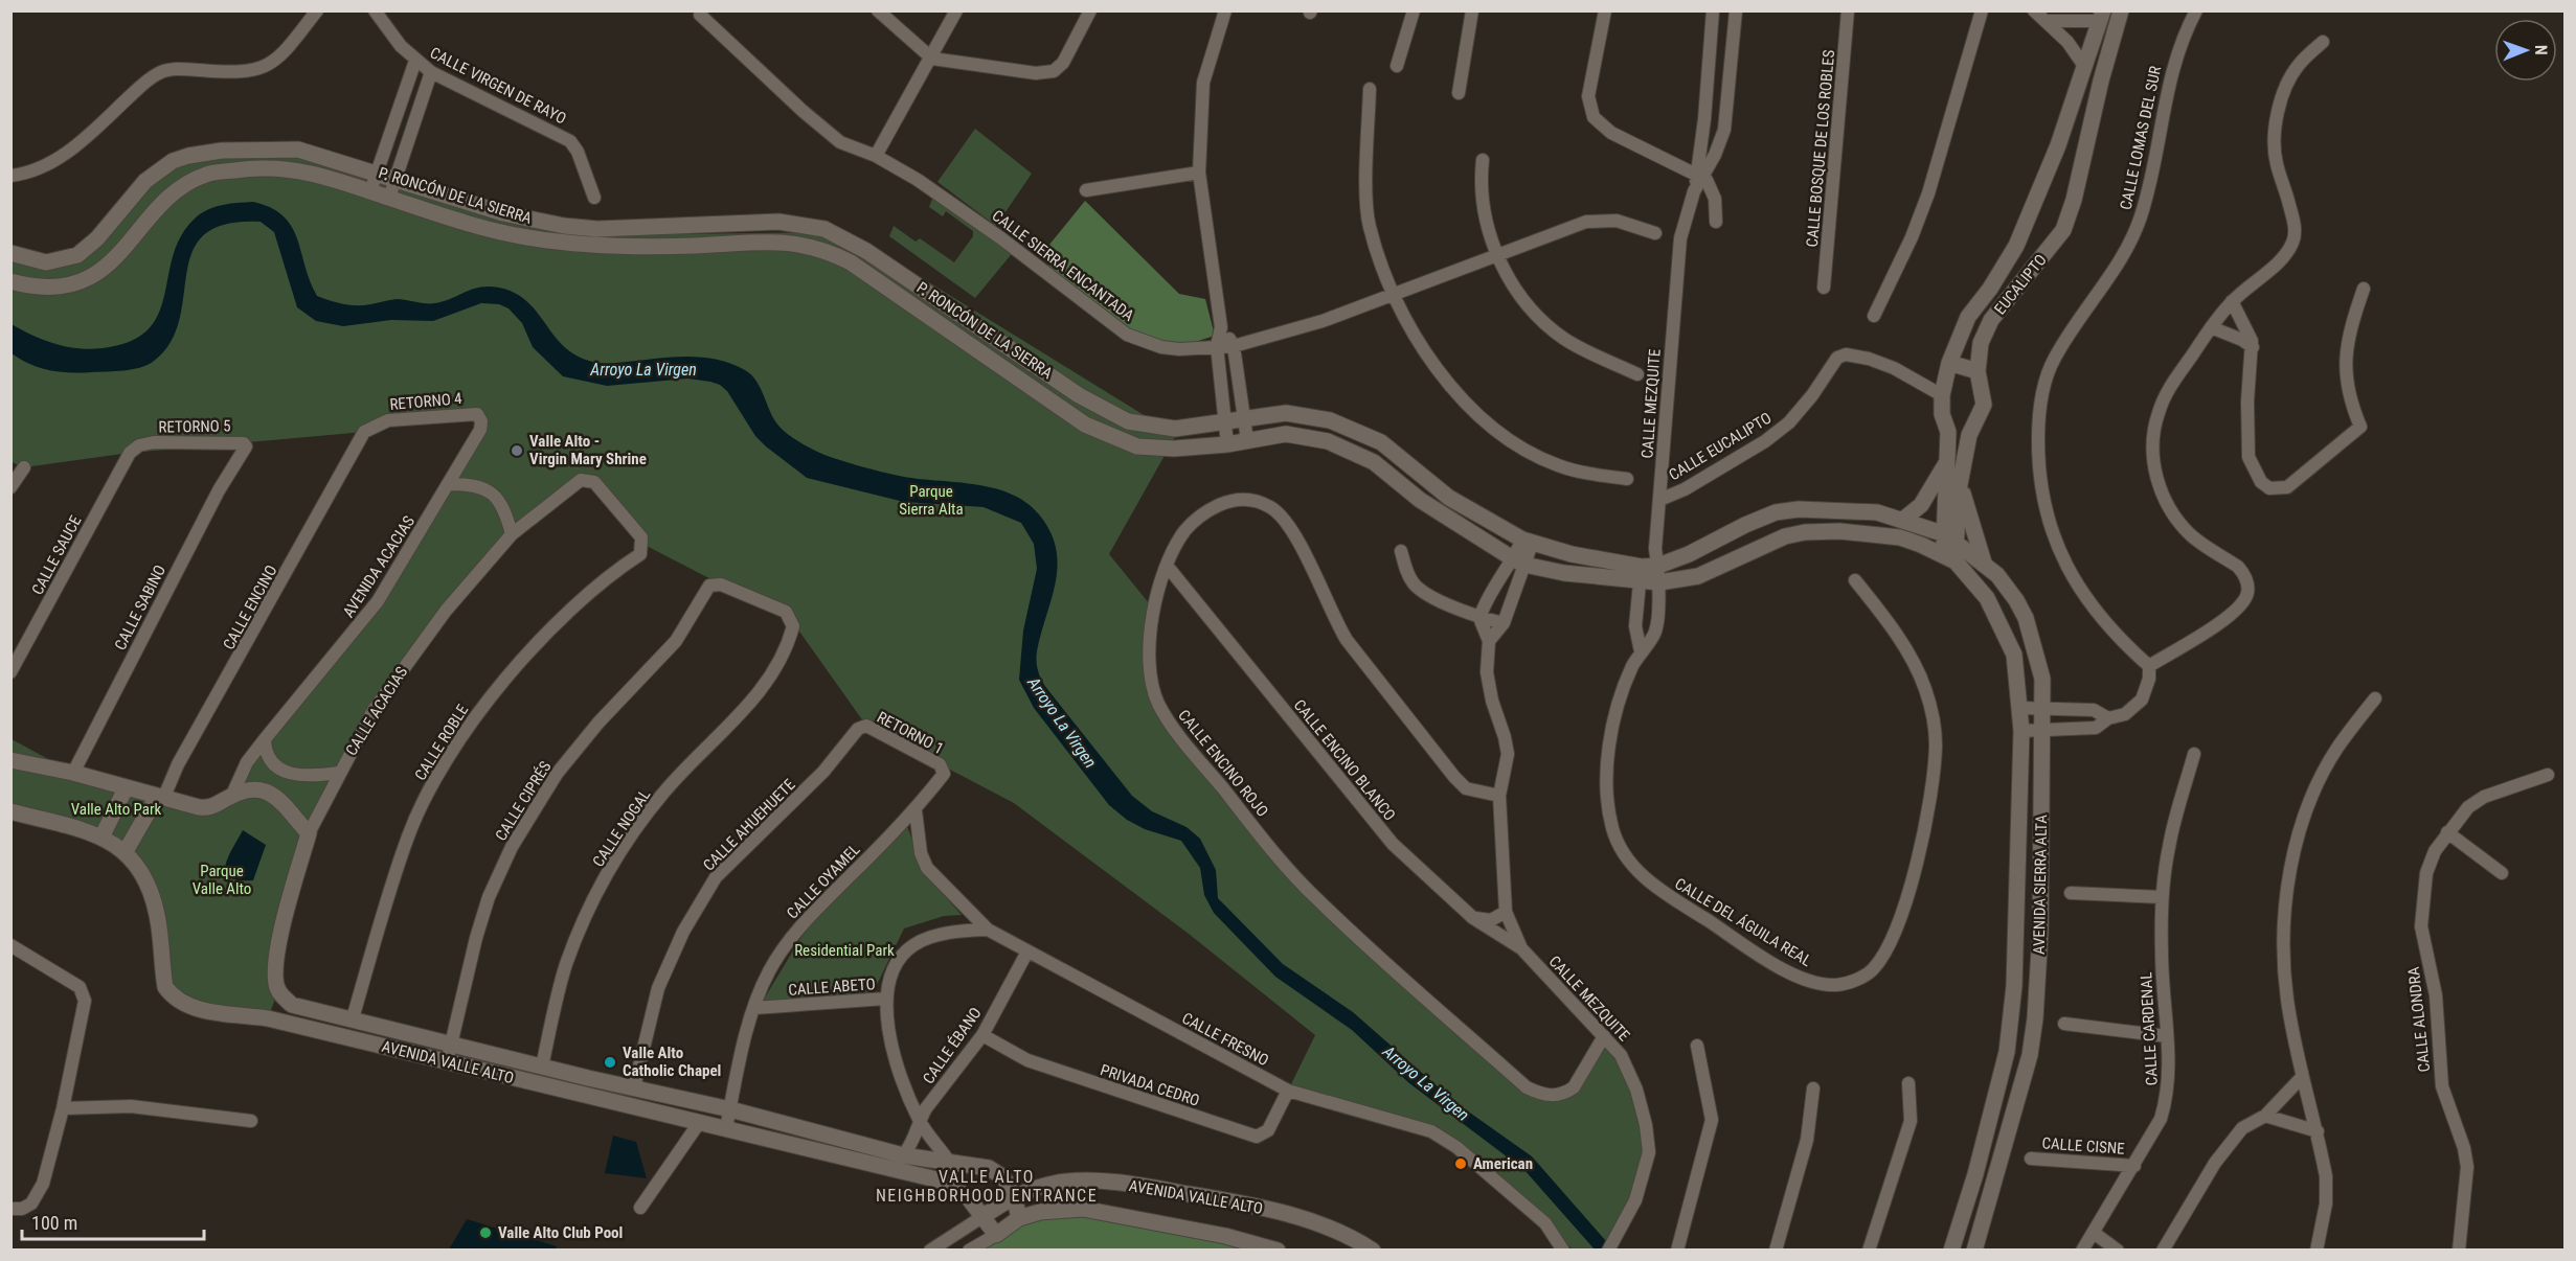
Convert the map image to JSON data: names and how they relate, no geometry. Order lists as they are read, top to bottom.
{
  "streets": {
    "street": [
      "CALLE VIRGEN DE RAYO",
      "CALLE LOMAS DEL SUR",
      "CALLE BOSQUE DE LOS ROBLES",
      "P. RONCÓN DE LA SIERRA",
      "CALLE SIERRA ENCANTADA",
      "EUCALIPTO",
      "RETORNO 4",
      "CALLE MEZQUITE",
      "RETORNO 5",
      "CALLE EUCALIPTO",
      "CALLE SAUCE",
      "AVENIDA ACACIAS",
      "CALLE SABINO",
      "CALLE ENCINO",
      "CALLE ACACIAS",
      "RETORNO 1",
      "CALLE ROBLE",
      "CALLE ENCINO BLANCO",
      "CALLE ENCINO ROJO",
      "CALLE CIPRÉS",
      "CALLE AHUEHUETE",
      "CALLE NOGAL",
      "CALLE OYAMEL",
      "AVENIDA SIERRA ALTA",
      "CALLE DEL ÁGUILA REAL",
      "CALLE ABETO",
      "CALLE ALONDRA",
      "CALLE CARDENAL",
      "CALLE FRESNO",
      "CALLE ÉBANO",
      "AVENIDA VALLE ALTO",
      "PRIVADA CEDRO",
      "CALLE CISNE"
    ]
  },
  "crossings": [
    ["P. RONCÓN DE LA SIERRA", "EUCALIPTO"],
    ["P. RONCÓN DE LA SIERRA", "CALLE MEZQUITE"],
    ["P. RONCÓN DE LA SIERRA", "AVENIDA SIERRA ALTA"],
    ["P. RONCÓN DE LA SIERRA", "CALLE DEL ÁGUILA REAL"],
    ["EUCALIPTO", "CALLE EUCALIPTO"],
    ["EUCALIPTO", "AVENIDA SIERRA ALTA"],
    ["RETORNO 4", "AVENIDA ACACIAS"],
    ["RETORNO 4", "CALLE ENCINO"],
    ["CALLE MEZQUITE", "CALLE EUCALIPTO"],
    ["CALLE MEZQUITE", "CALLE ENCINO BLANCO"],
    ["CALLE MEZQUITE", "CALLE ENCINO ROJO"],
    ["CALLE MEZQUITE", "CALLE DEL ÁGUILA REAL"],
    ["RETORNO 5", "CALLE SAUCE"],
    ["RETORNO 5", "CALLE SABINO"],
    ["CALLE ACACIAS", "CALLE ROBLE"],
    ["CALLE ACACIAS", "AVENIDA VALLE ALTO"],
    ["RETORNO 1", "CALLE AHUEHUETE"],
    ["RETORNO 1", "CALLE OYAMEL"],
    ["RETORNO 1", "CALLE FRESNO"],
    ["CALLE ROBLE", "AVENIDA VALLE ALTO"],
    ["CALLE ENCINO BLANCO", "CALLE ENCINO ROJO"],
    ["CALLE CIPRÉS", "CALLE NOGAL"],
    ["CALLE CIPRÉS", "AVENIDA VALLE ALTO"],
    ["CALLE AHUEHUETE", "AVENIDA VALLE ALTO"],
    ["CALLE NOGAL", "AVENIDA VALLE ALTO"],
    ["CALLE OYAMEL", "CALLE ABETO"],
    ["CALLE OYAMEL", "CALLE FRESNO"],
    ["CALLE OYAMEL", "AVENIDA VALLE ALTO"],
    ["CALLE ABETO", "CALLE FRESNO"],
    ["CALLE CARDENAL", "CALLE CISNE"],
    ["CALLE FRESNO", "CALLE ÉBANO"],
    ["CALLE FRESNO", "PRIVADA CEDRO"],
    ["CALLE ÉBANO", "AVENIDA VALLE ALTO"],
    ["CALLE ÉBANO", "PRIVADA CEDRO"]
  ],
  "districts": ["VALLE ALTO NEIGHBORHOOD ENTRANCE"],
  "water": ["Arroyo La Virgen"],
  "parks": [
    "Parque Sierra Alta",
    "Valle Alto Park",
    "Parque Valle Alto",
    "Residential Park"
  ],
  "places": [
    "Valle Alto - Virgin Mary Shrine",
    "Valle Alto Catholic Chapel",
    "American",
    "Valle Alto Club Pool"
  ],
  "scale_bar": "100 m",
  "north": "right"
}
